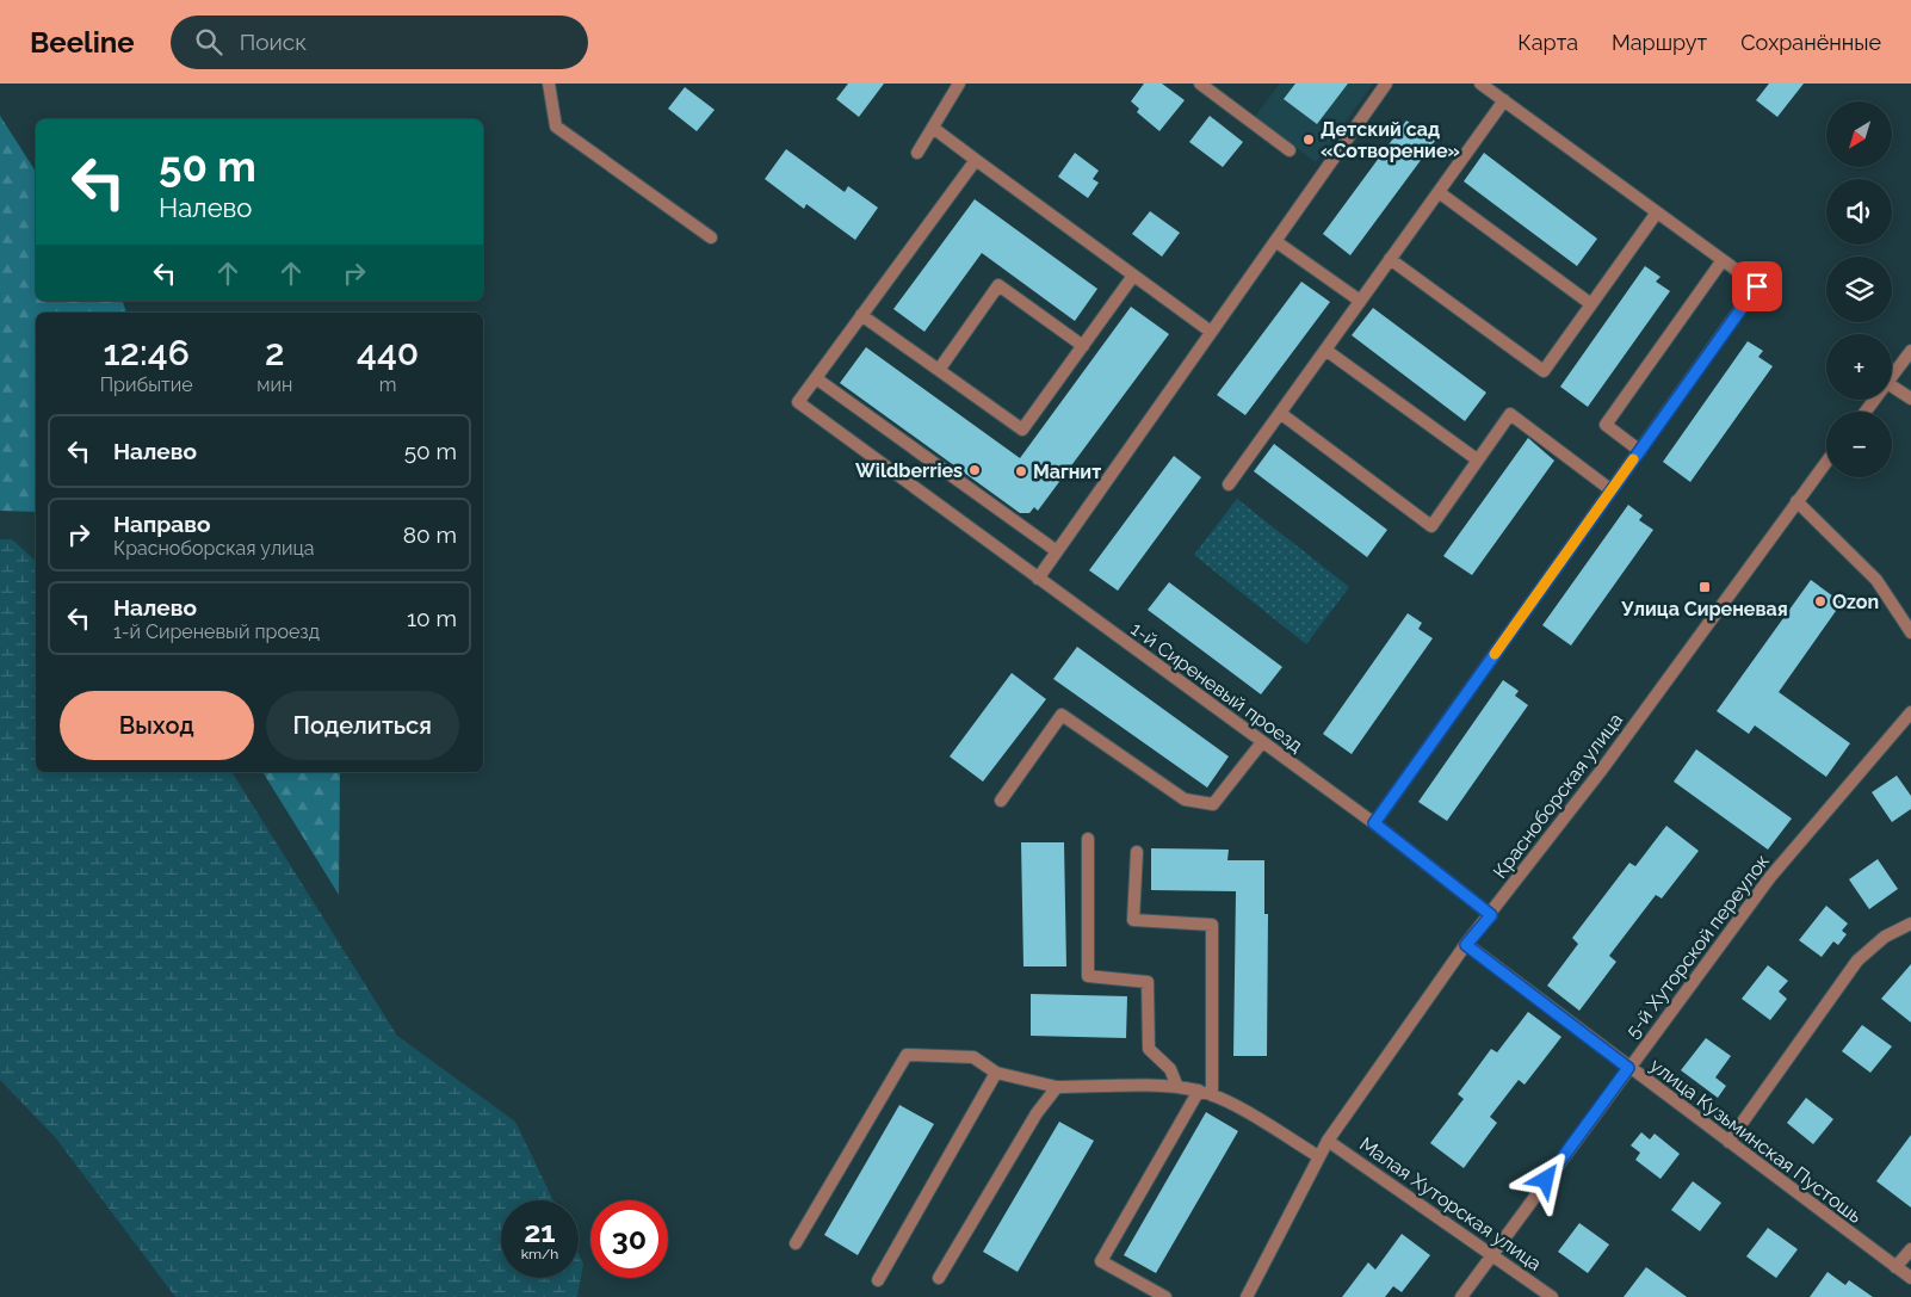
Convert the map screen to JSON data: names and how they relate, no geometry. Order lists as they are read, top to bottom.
{
  "streets": {
    "street": [
      "1-й Сиреневый проезд",
      "Красноборская улица",
      "5-й Хуторской переулок",
      "улица Кузьминская Пустошь",
      "Малая Хуторская улица"
    ]
  },
  "crossings": [
    ["1-й Сиреневый проезд", "Красноборская улица"],
    ["Красноборская улица", "улица Кузьминская Пустошь"],
    ["Красноборская улица", "Малая Хуторская улица"],
    ["5-й Хуторской переулок", "улица Кузьминская Пустошь"],
    ["5-й Хуторской переулок", "Малая Хуторская улица"]
  ],
  "places": {
    "other": [
      "Детский сад «Сотворение»",
      "Wildberries",
      "Магнит",
      "Ozon"
    ],
    "transit": ["Улица Сиреневая"]
  },
  "north": "bottom left",
  "page": {
    "header": "Beeline",
    "search": "Поиск",
    "nav": ["Карта", "Маршрут", "Сохранённые"],
    "map_buttons": ["+", "−"],
    "turn": ["50 m", "Налево"],
    "eta": [
      "12:46",
      "Прибытие",
      "2",
      "мин",
      "440",
      "m"
    ],
    "list": [
      {
        "name": "Налево",
        "value": "50 m"
      },
      {
        "name": "Направо",
        "note": "Красноборская улица",
        "value": "80 m"
      },
      {
        "name": "Налево",
        "note": "1-й Сиреневый проезд",
        "value": "10 m"
      }
    ],
    "buttons": ["Выход", "Поделиться"],
    "speed": "21 km/h",
    "limit": "30"
  }
}
